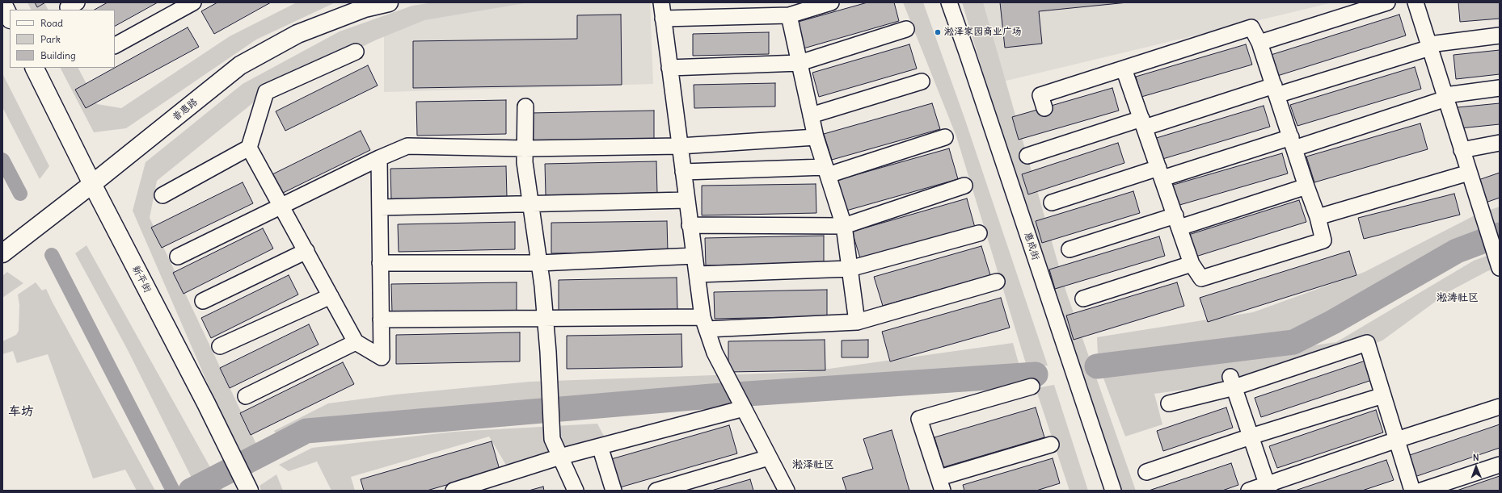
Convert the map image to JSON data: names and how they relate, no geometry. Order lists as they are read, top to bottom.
{
  "streets": {
    "main road": ["普惠路", "新平街"],
    "street": ["惠成街"]
  },
  "crossings": [
    ["普惠路", "新平街"]
  ],
  "districts": ["淞涛社区", "车坊", "淞泽社区"],
  "places": ["淞泽家园商业广场"],
  "legend": ["Road", "Park", "Building"],
  "north": "top"
}
